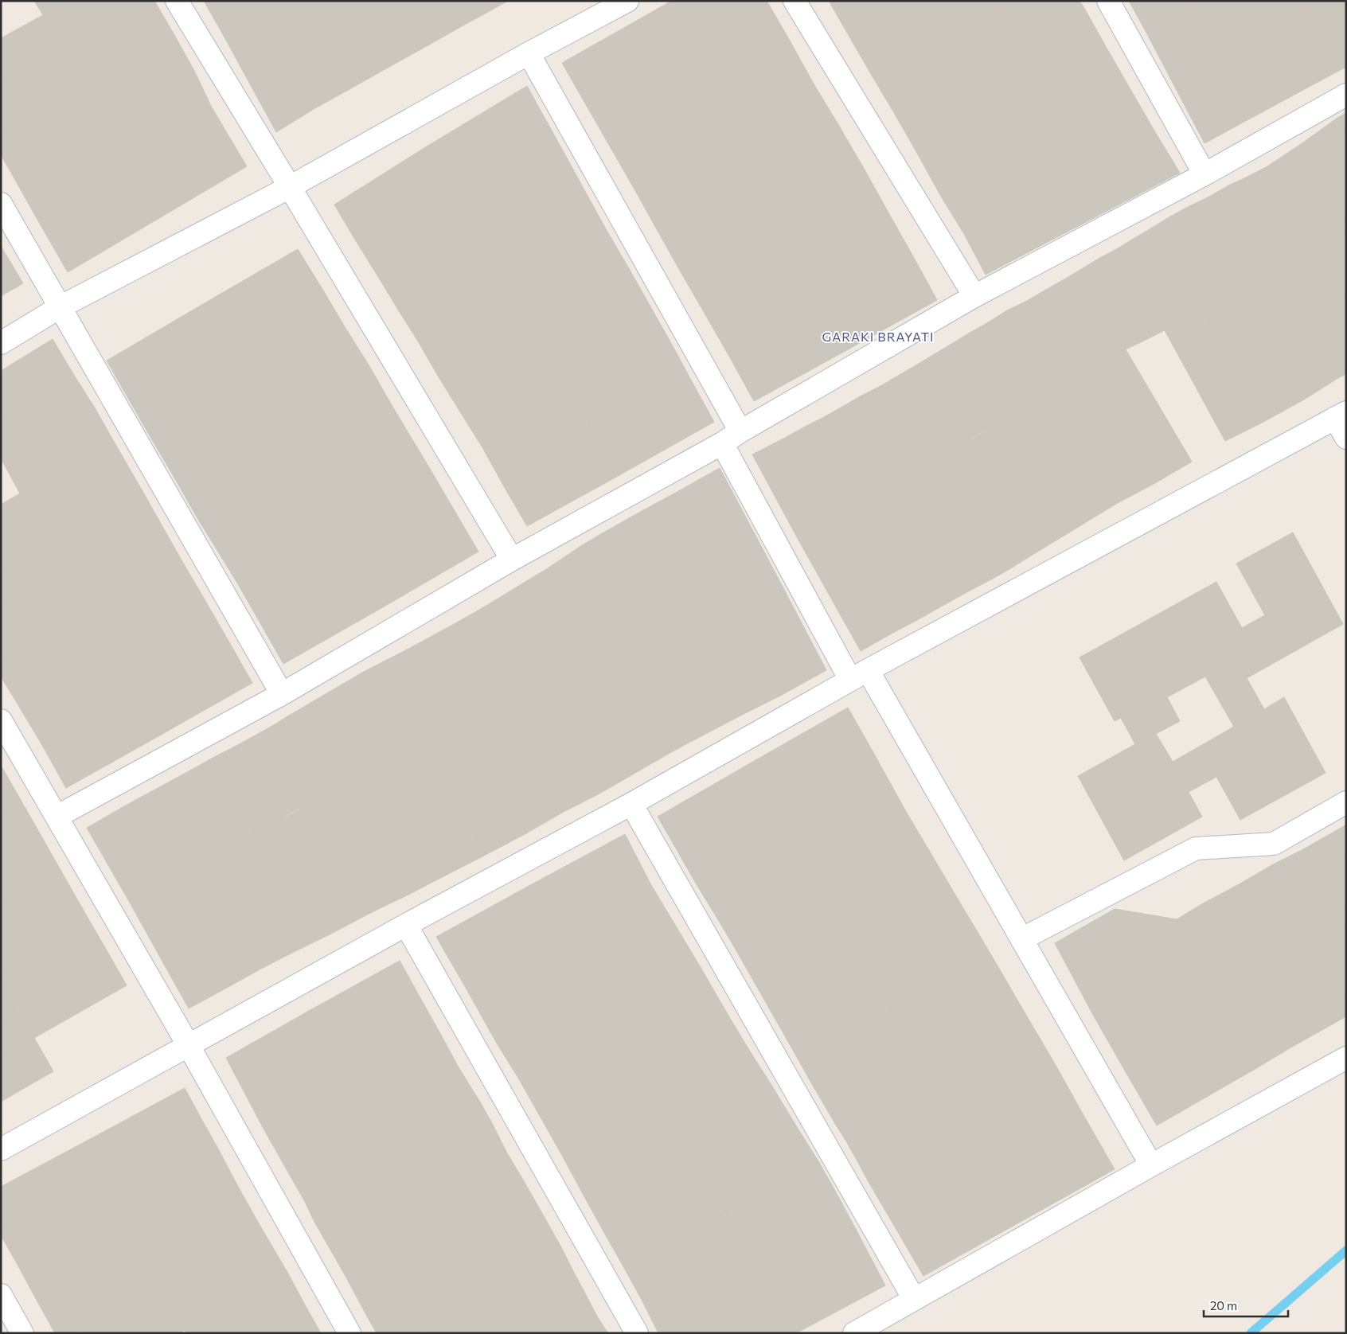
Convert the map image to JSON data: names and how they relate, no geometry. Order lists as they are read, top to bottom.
{
  "districts": ["GARAKI BRAYATI"],
  "scale_bar": "20 m"
}
